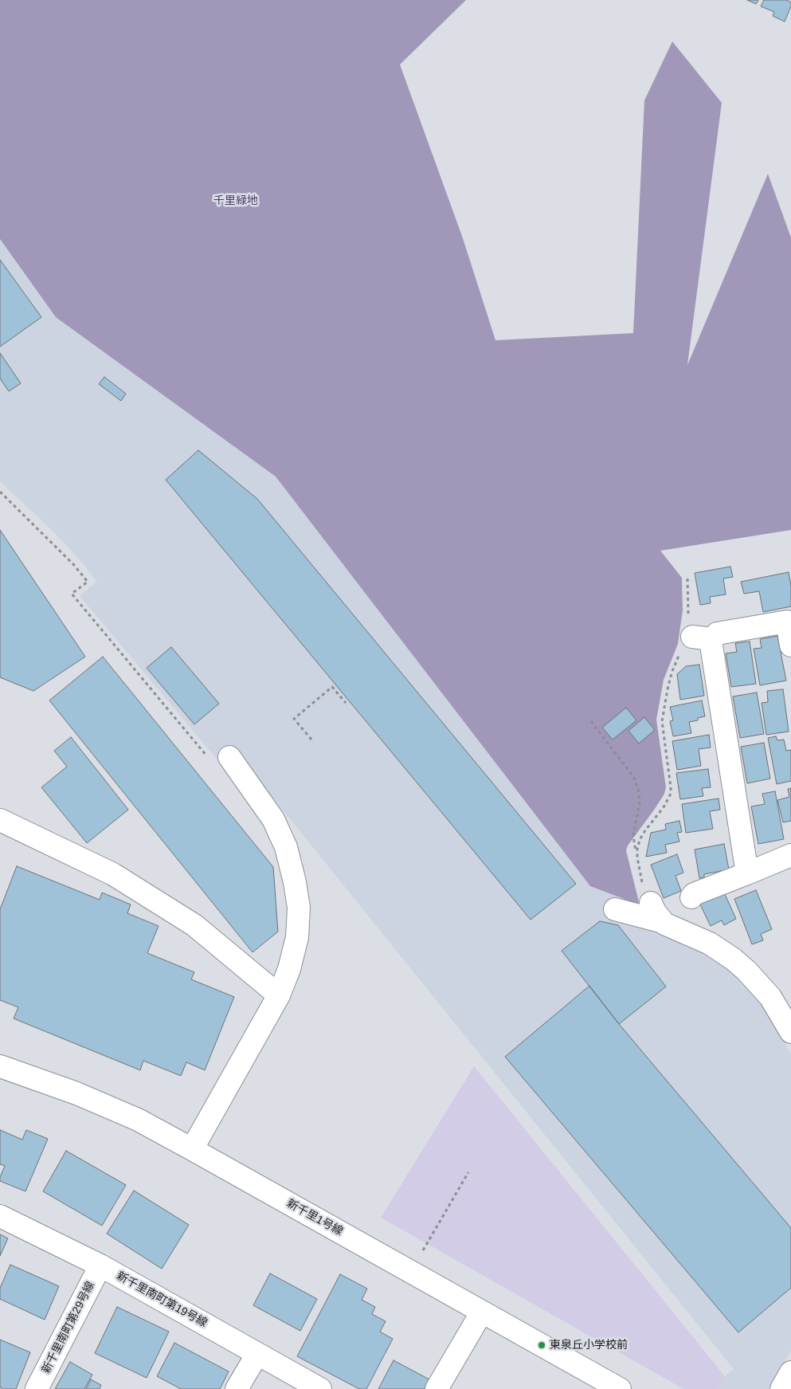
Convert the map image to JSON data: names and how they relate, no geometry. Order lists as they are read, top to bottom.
{
  "streets": {
    "street": ["新千里1号線", "新千里南町第19号線", "新千里南町第29号線"]
  },
  "crossings": [
    ["新千里南町第19号線", "新千里南町第29号線"]
  ],
  "parks": ["千里緑地"],
  "places": ["東泉丘小学校前"]
}
